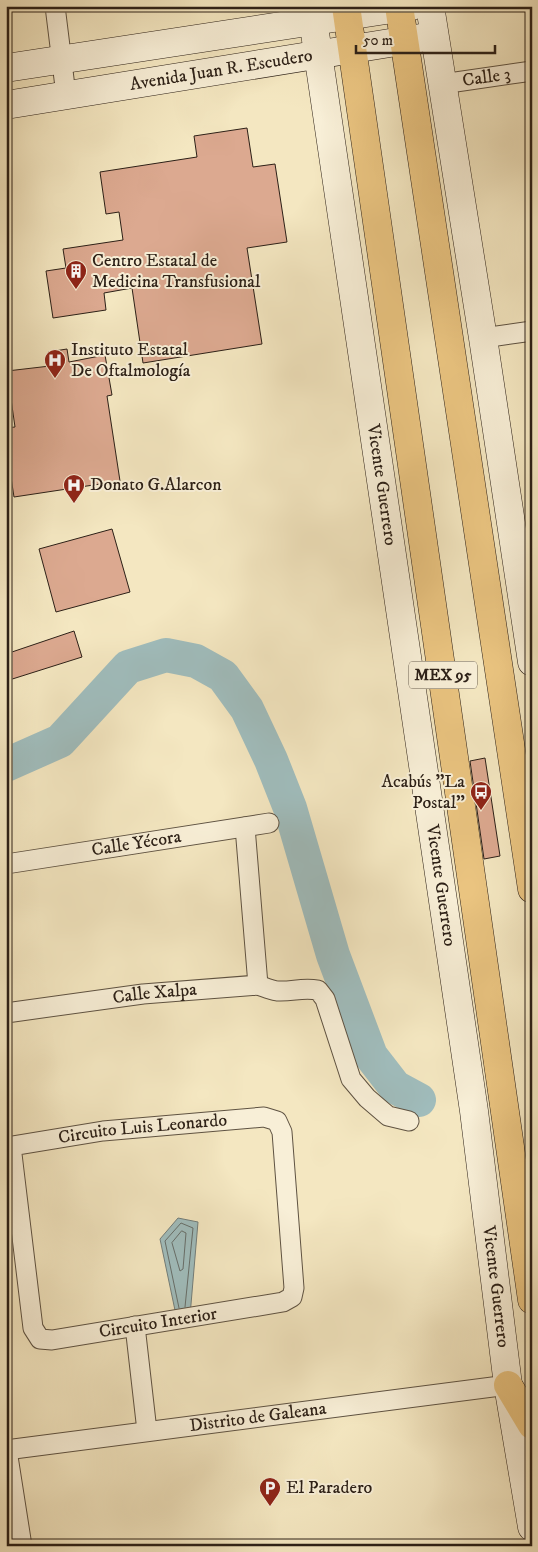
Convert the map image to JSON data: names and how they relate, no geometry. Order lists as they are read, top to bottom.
{
  "streets": {
    "main road": ["Avenida Juan R. Escudero", "Vicente Guerrero", "MEX 95"],
    "street": [
      "Calle 3",
      "Calle Yécora",
      "Calle Xalpa",
      "Circuito Luis Leonardo",
      "Circuito Interior",
      "Distrito de Galeana"
    ]
  },
  "crossings": [
    ["Avenida Juan R. Escudero", "Vicente Guerrero"],
    ["Avenida Juan R. Escudero", "MEX 95"],
    ["Vicente Guerrero", "Distrito de Galeana"],
    ["Circuito Luis Leonardo", "Circuito Interior"]
  ],
  "places": {
    "building": ["Centro Estatal de Medicina Transfusional"],
    "hospital": ["Instituto Estatal De Oftalmología", "Donato G.Alarcon"],
    "bus stop": ["Acabús \"La Postal\""],
    "parking": ["El Paradero"]
  },
  "scale_bar": "50 m"
}
